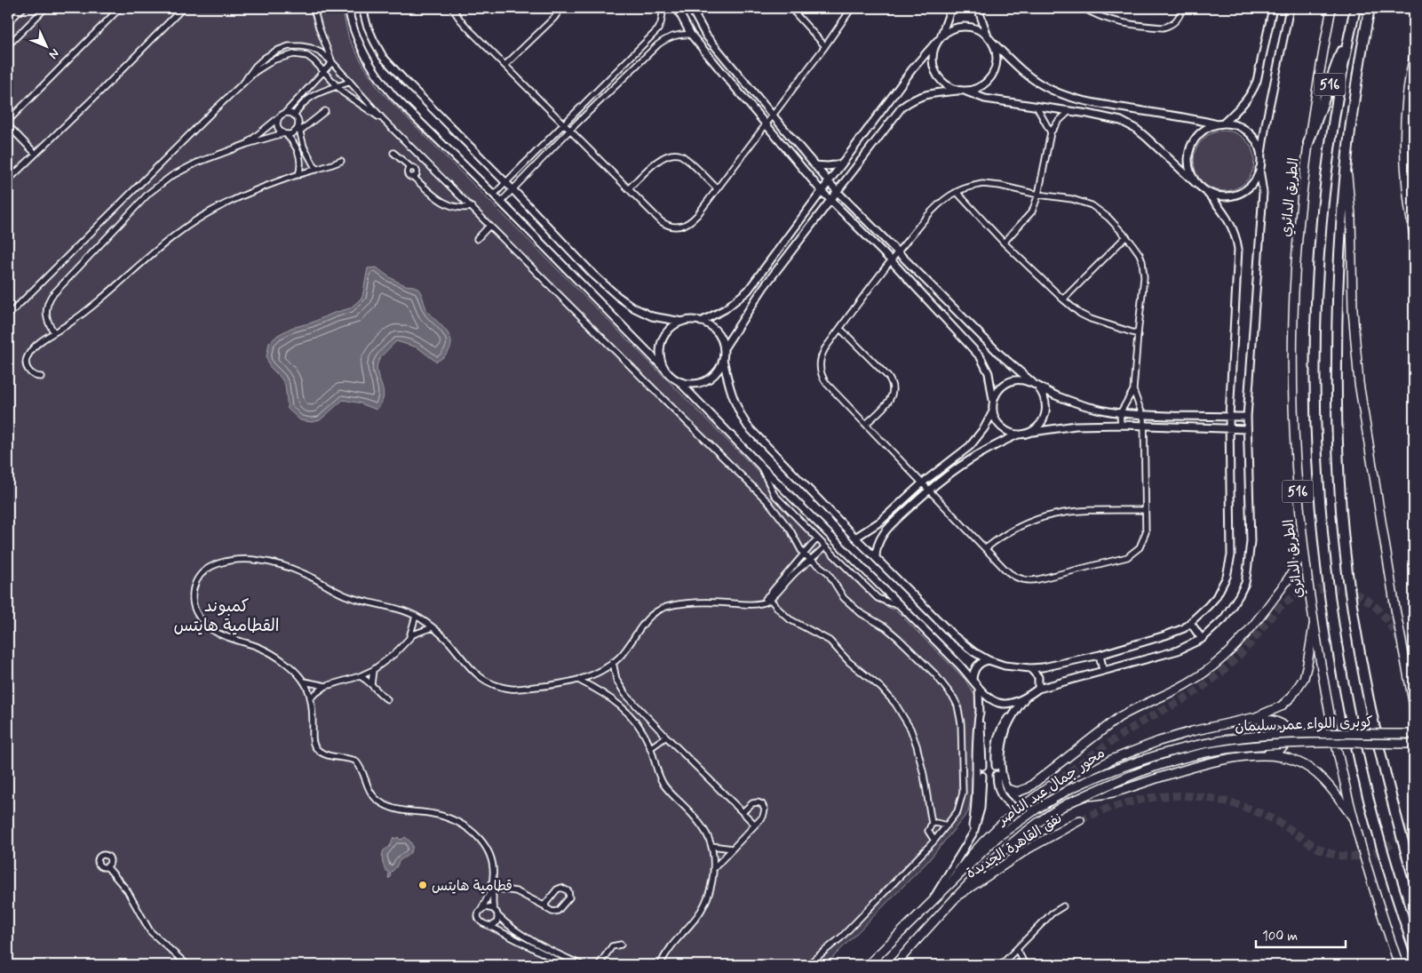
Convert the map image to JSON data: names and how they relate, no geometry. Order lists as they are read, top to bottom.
{
  "streets": {
    "highway": ["516"],
    "main road": [
      "الطريق الدائري",
      "كوبرى اللواء عمر سليمان",
      "محور جمال عبد الناصر",
      "نفق القاهرة الجديدة"
    ]
  },
  "crossings": [
    ["516", "الطريق الدائري"],
    ["الطريق الدائري", "محور جمال عبد الناصر"],
    ["كوبرى اللواء عمر سليمان", "محور جمال عبد الناصر"],
    ["محور جمال عبد الناصر", "نفق القاهرة الجديدة"]
  ],
  "districts": ["كمبوند القطامية هايتس"],
  "places": ["قطامية هايتس"],
  "scale_bar": "100 m",
  "north": "bottom right"
}
